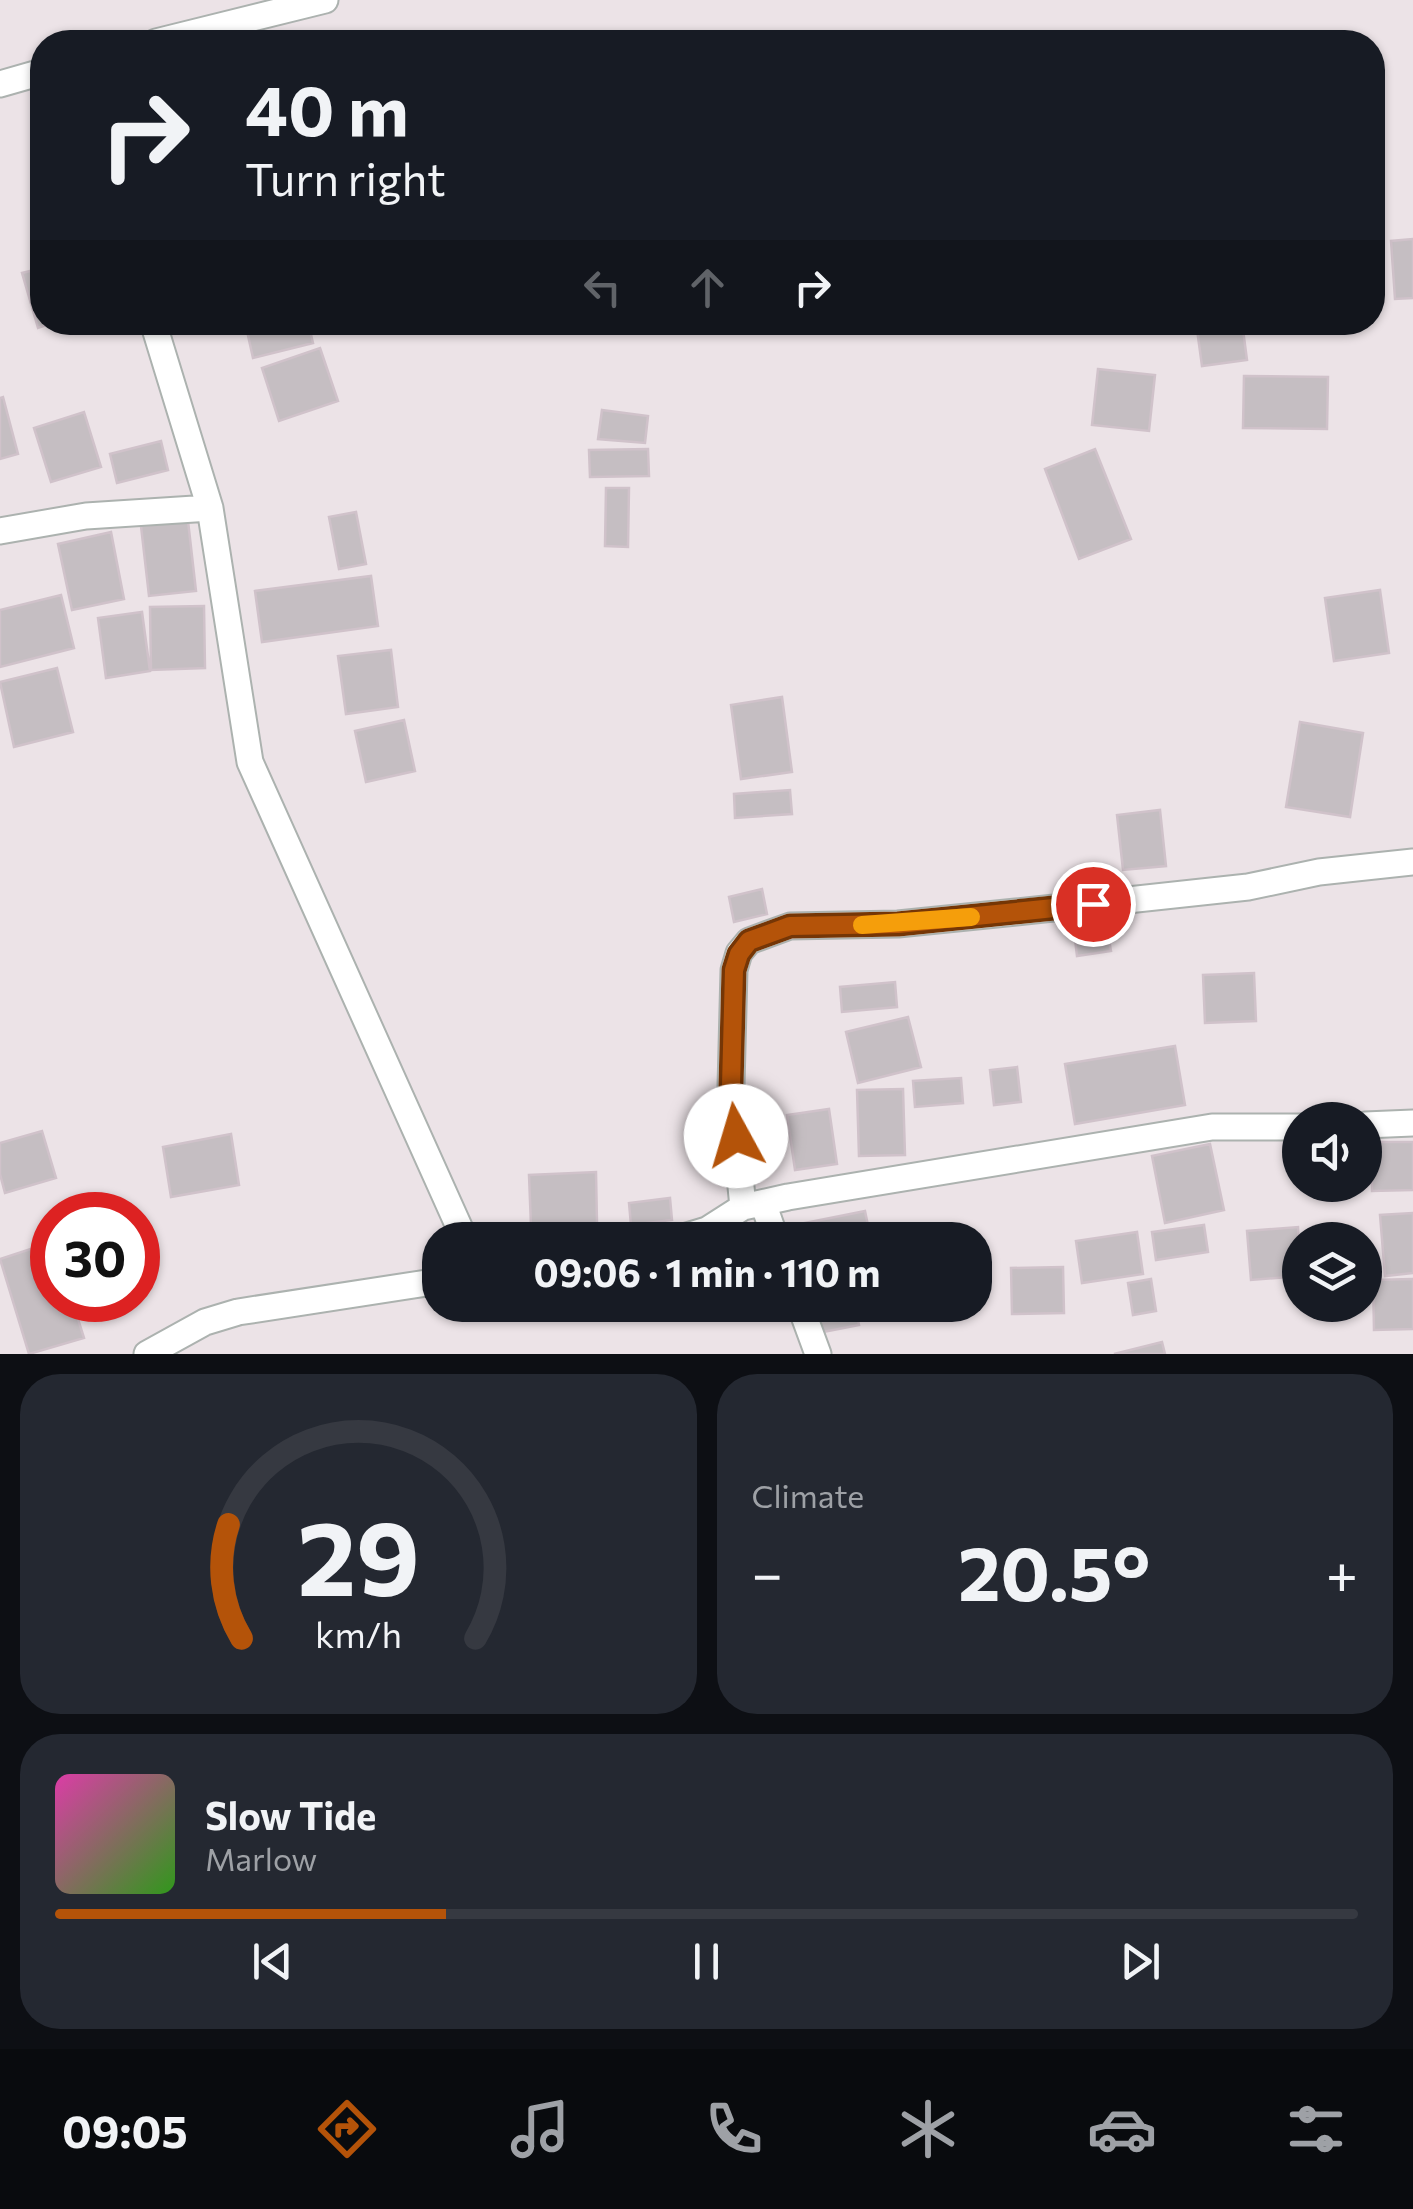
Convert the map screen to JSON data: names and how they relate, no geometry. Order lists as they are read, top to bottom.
{
  "page": {
    "turn": ["40 m", "Turn right"],
    "limit": "30",
    "trip": "09:06 · 1 min · 110 m",
    "tile": "Climate",
    "heat": ["−", "20.5°", "+"],
    "song": ["Slow Tide", "Marlow"],
    "tabs": "09:05",
    "gauge": ["29", "km/h"]
  }
}
